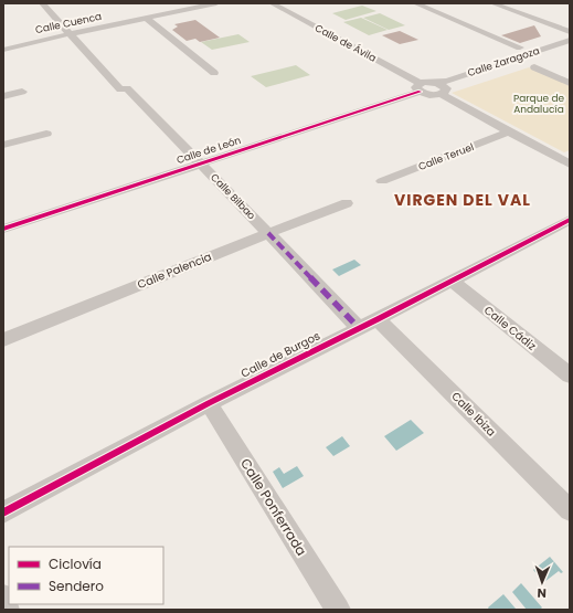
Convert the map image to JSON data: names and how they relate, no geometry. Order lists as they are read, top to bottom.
{
  "streets": {
    "street": [
      "Calle Cuenca",
      "Calle de Ávila",
      "Calle Zaragoza",
      "Calle de León",
      "Calle Teruel",
      "Calle Bilbao",
      "Calle Palencia",
      "Calle Cádiz",
      "Calle de Burgos",
      "Calle Ibiza",
      "Calle Ponferrada"
    ]
  },
  "crossings": [
    ["Calle Cuenca", "Calle Bilbao"],
    ["Calle de Ávila", "Calle de León"],
    ["Calle de León", "Calle Bilbao"],
    ["Calle Bilbao", "Calle Palencia"],
    ["Calle Bilbao", "Calle de Burgos"],
    ["Calle Cádiz", "Calle de Burgos"],
    ["Calle de Burgos", "Calle Ibiza"],
    ["Calle de Burgos", "Calle Ponferrada"]
  ],
  "districts": ["VIRGEN DEL VAL"],
  "parks": ["Parque de Andalucía"],
  "legend": ["Ciclovía", "Sendero"],
  "north": "bottom"
}
